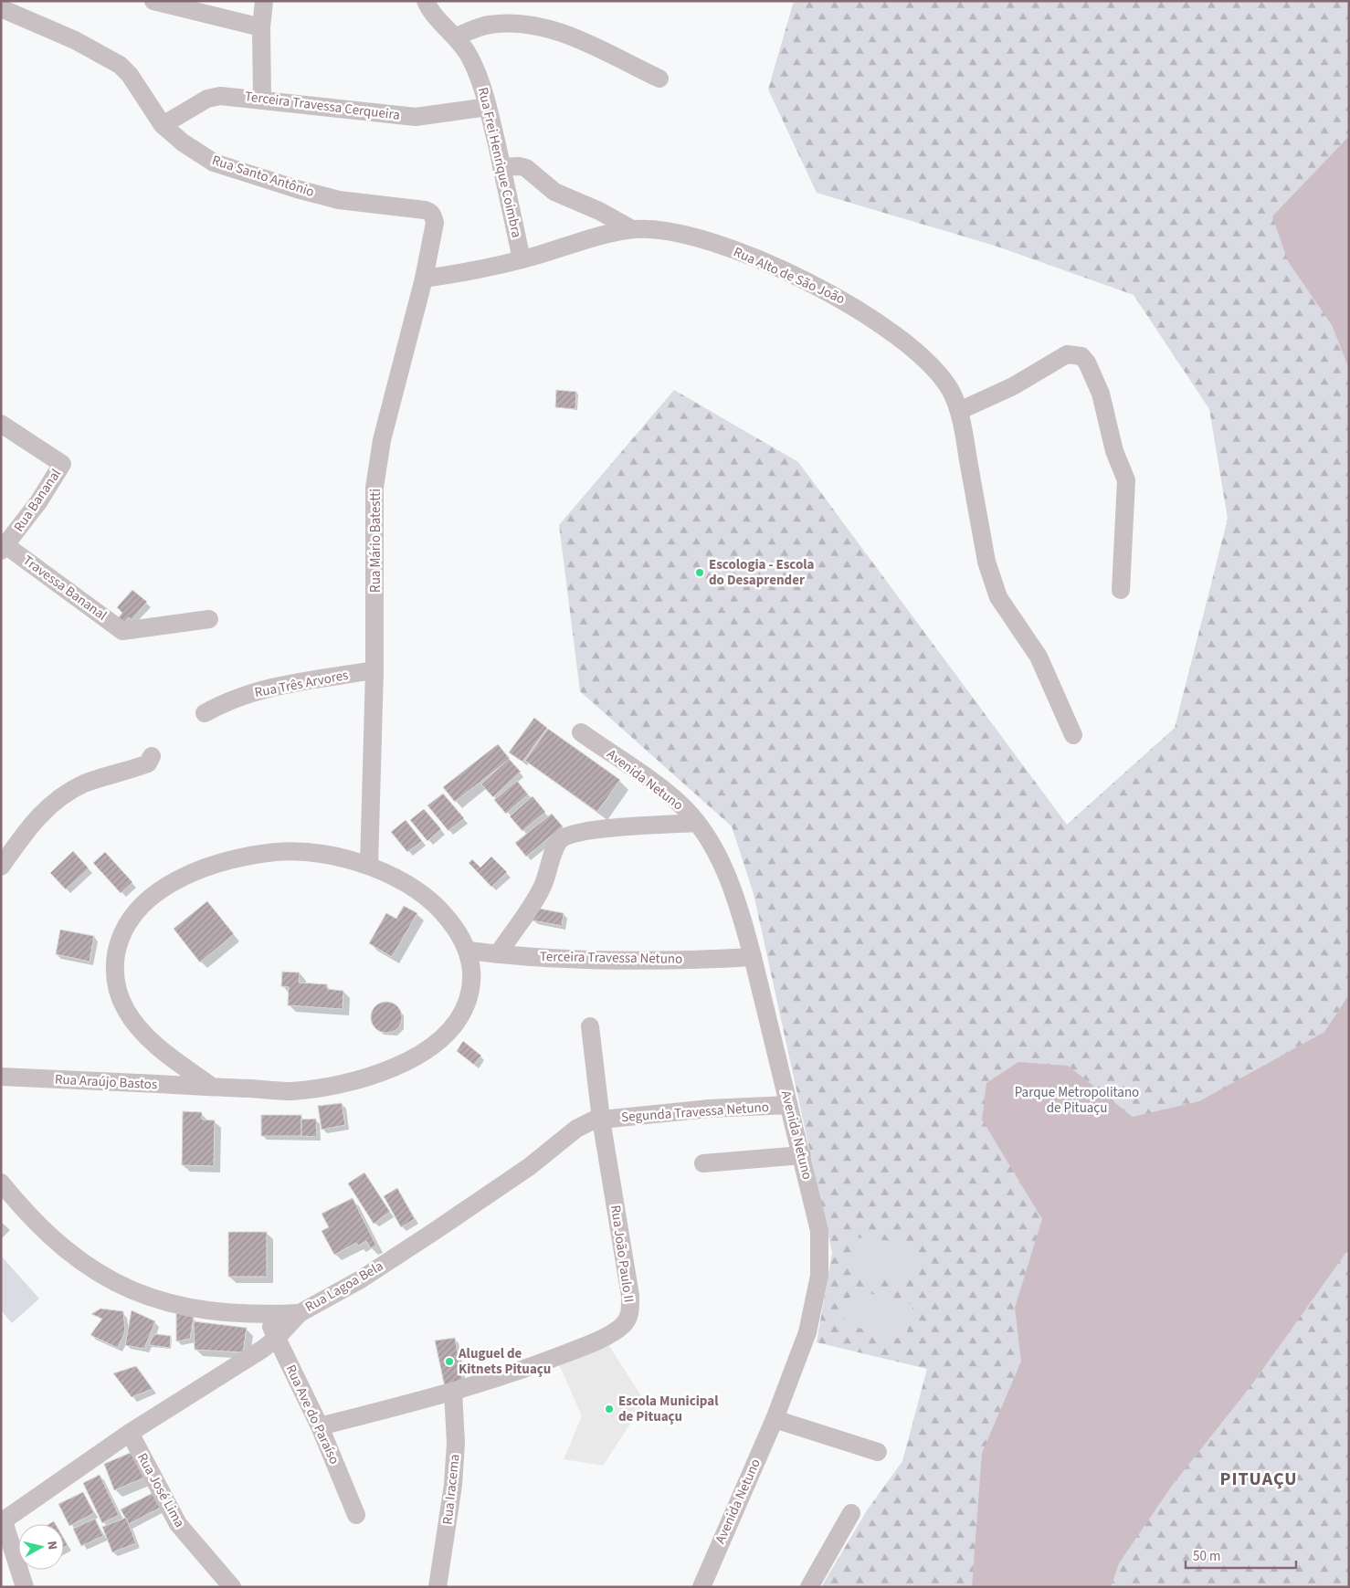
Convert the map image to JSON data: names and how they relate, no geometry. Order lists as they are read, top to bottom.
{
  "streets": {
    "street": [
      "Terceira Travessa Cerqueira",
      "Rua Frei Henrique Coimbra",
      "Rua Santo Antônio",
      "Rua Alto de São João",
      "Rua Bananal",
      "Rua Mário Batestti",
      "Travessa Bananal",
      "Rua Três Arvores",
      "Avenida Netuno",
      "Terceira Travessa Netuno",
      "Rua Araújo Bastos",
      "Segunda Travessa Netuno",
      "Rua João Paulo II",
      "Rua Lagoa Bela",
      "Rua Ave do Paraíso",
      "Rua Iracema",
      "Rua José Lima"
    ]
  },
  "crossings": [
    ["Terceira Travessa Cerqueira", "Rua Frei Henrique Coimbra"],
    ["Terceira Travessa Cerqueira", "Rua Santo Antônio"],
    ["Rua Frei Henrique Coimbra", "Rua Alto de São João"],
    ["Rua Santo Antônio", "Rua Mário Batestti"],
    ["Rua Alto de São João", "Rua Mário Batestti"],
    ["Rua Bananal", "Travessa Bananal"],
    ["Rua Mário Batestti", "Rua Três Arvores"],
    ["Rua Mário Batestti", "Rua Araújo Bastos"],
    ["Avenida Netuno", "Terceira Travessa Netuno"],
    ["Avenida Netuno", "Segunda Travessa Netuno"],
    ["Terceira Travessa Netuno", "Rua Araújo Bastos"],
    ["Segunda Travessa Netuno", "Rua João Paulo II"],
    ["Segunda Travessa Netuno", "Rua Lagoa Bela"],
    ["Rua João Paulo II", "Rua Lagoa Bela"],
    ["Rua João Paulo II", "Rua Ave do Paraíso"],
    ["Rua João Paulo II", "Rua Iracema"],
    ["Rua Lagoa Bela", "Rua Ave do Paraíso"],
    ["Rua Lagoa Bela", "Rua José Lima"]
  ],
  "districts": ["PITUAÇU"],
  "parks": ["Parque Metropolitano de Pituaçu"],
  "places": ["Escologia - Escola do Desaprender", "Aluguel de Kitnets Pituaçu", "Escola Municipal de Pituaçu"],
  "scale_bar": "50 m",
  "north": "right"
}
